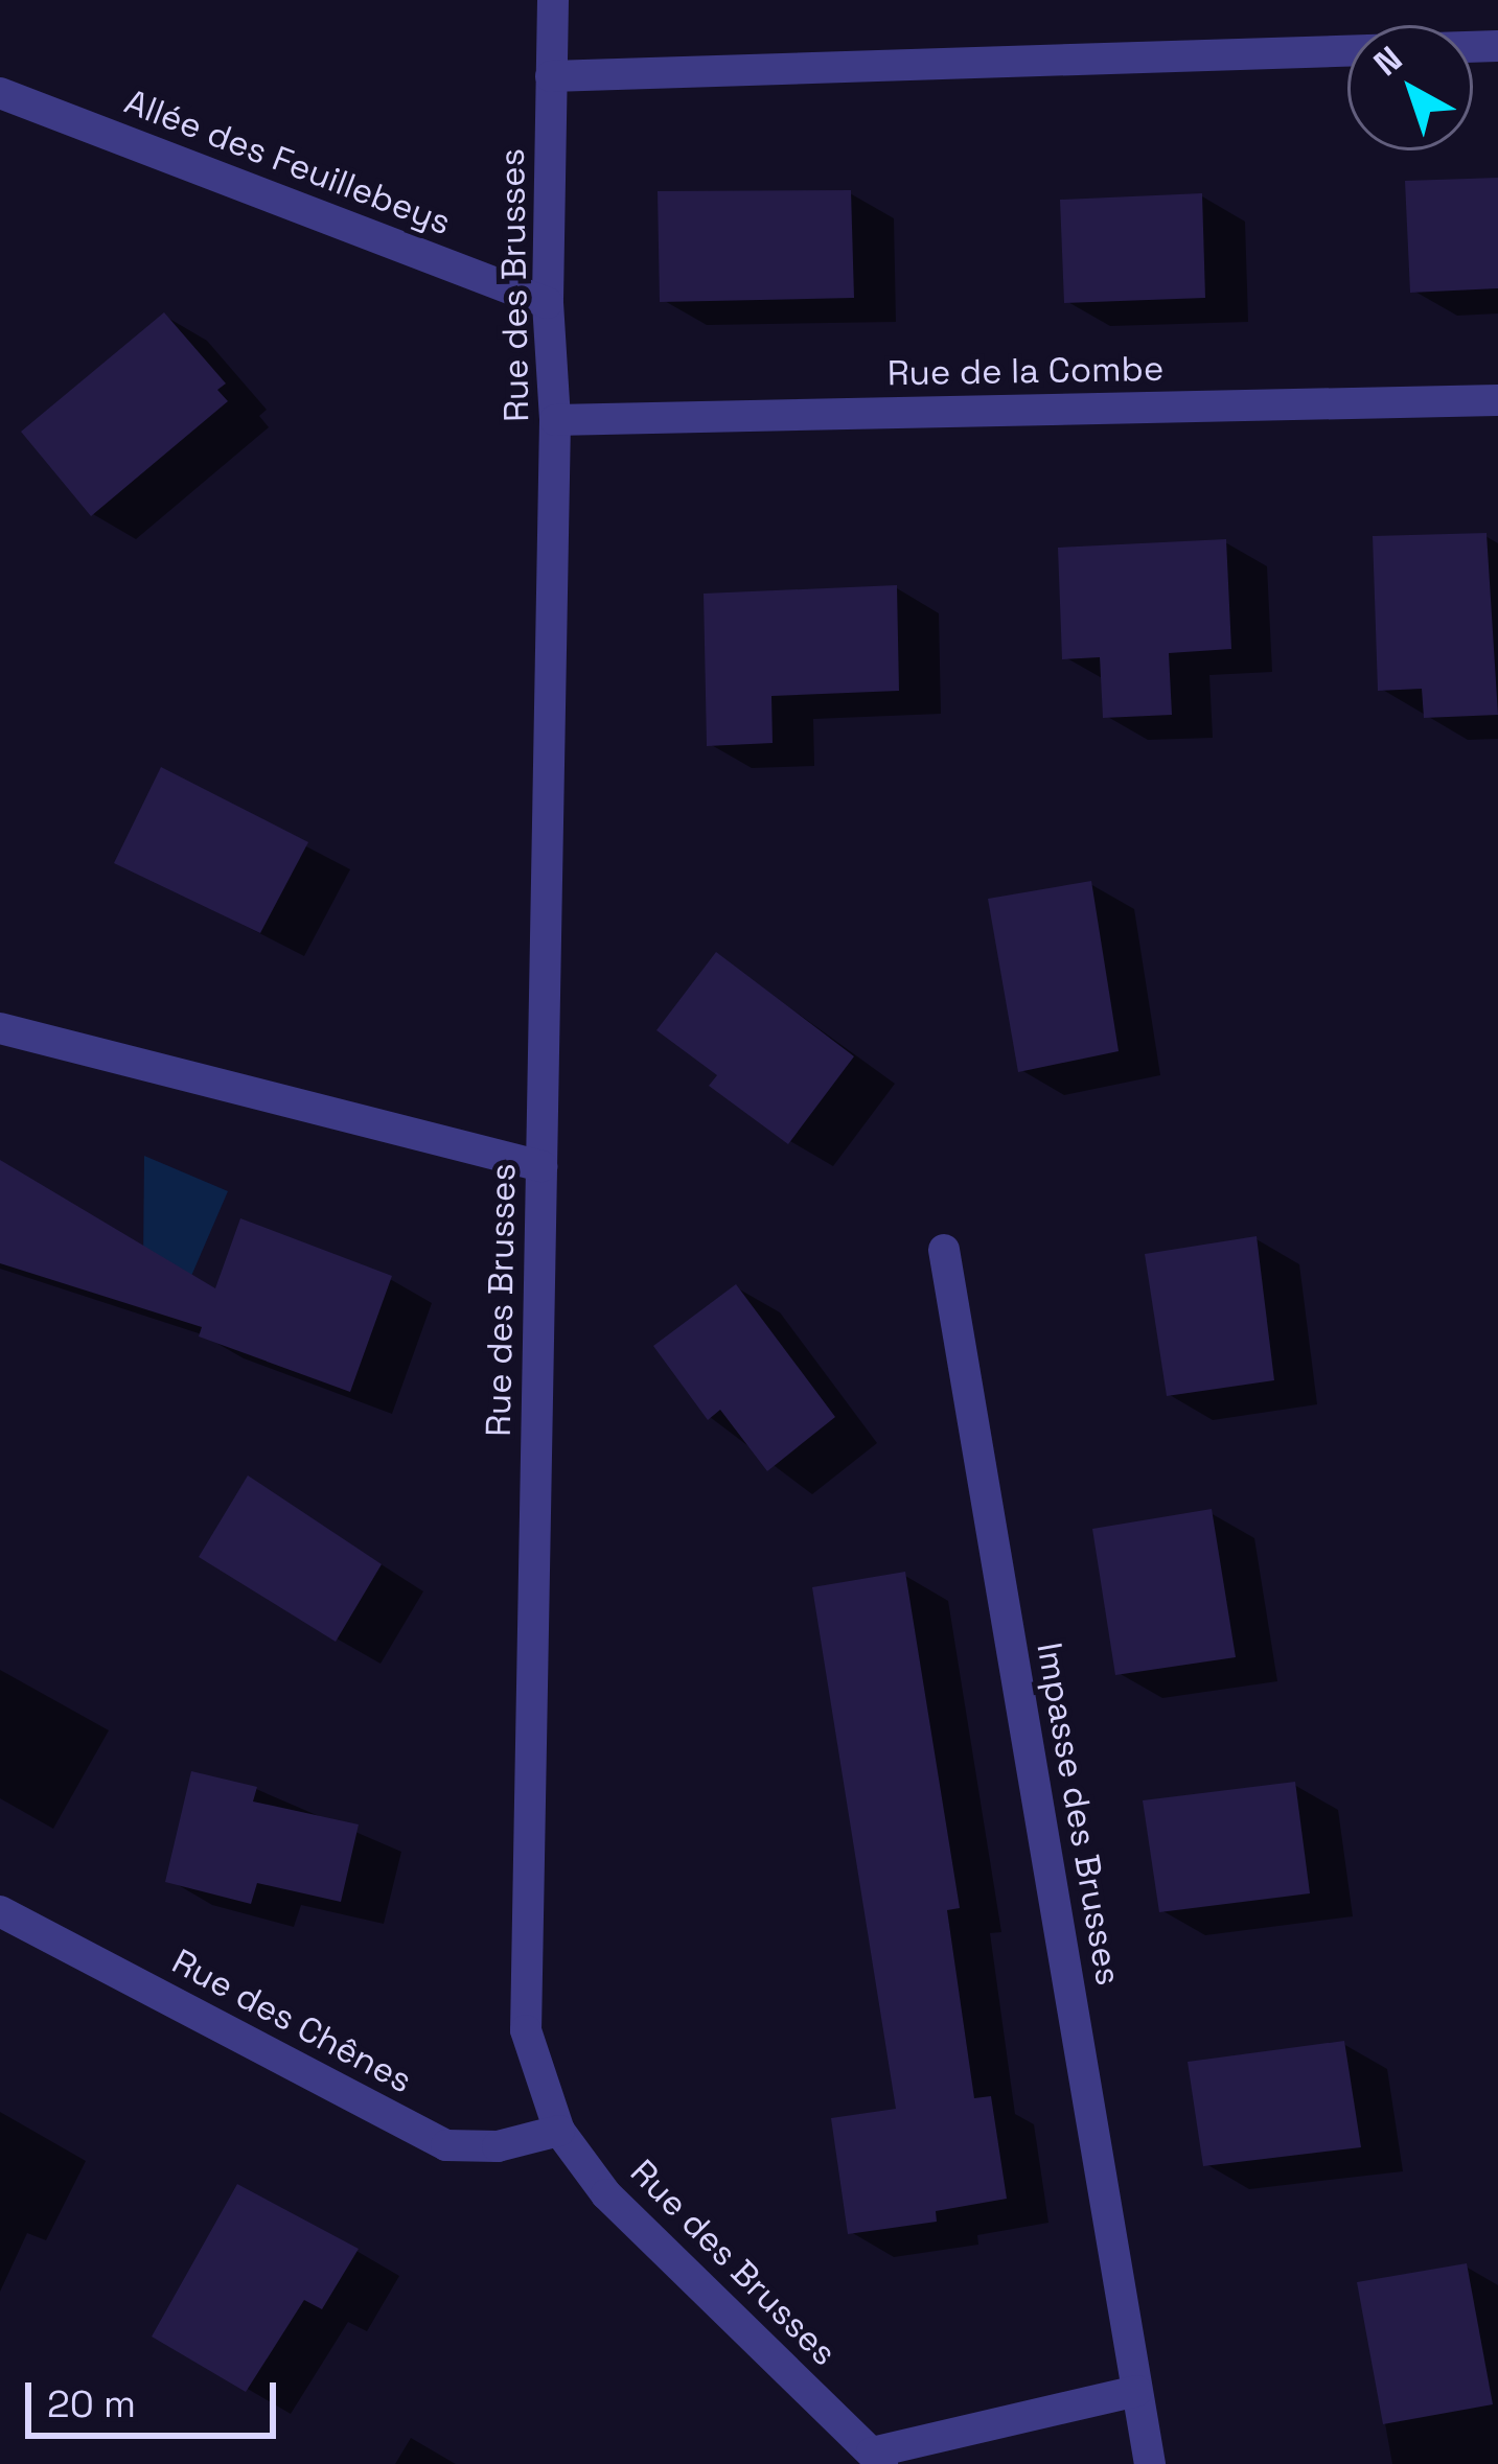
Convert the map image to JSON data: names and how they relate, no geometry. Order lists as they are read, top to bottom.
{
  "streets": {
    "street": [
      "Allée des Feuillebeys",
      "Rue des Brusses",
      "Rue de la Combe",
      "Impasse des Brusses",
      "Rue des Chênes"
    ]
  },
  "crossings": [
    ["Allée des Feuillebeys", "Rue des Brusses"],
    ["Rue des Brusses", "Rue de la Combe"],
    ["Rue des Brusses", "Rue des Chênes"]
  ],
  "scale_bar": "20 m",
  "north": "top left"
}
